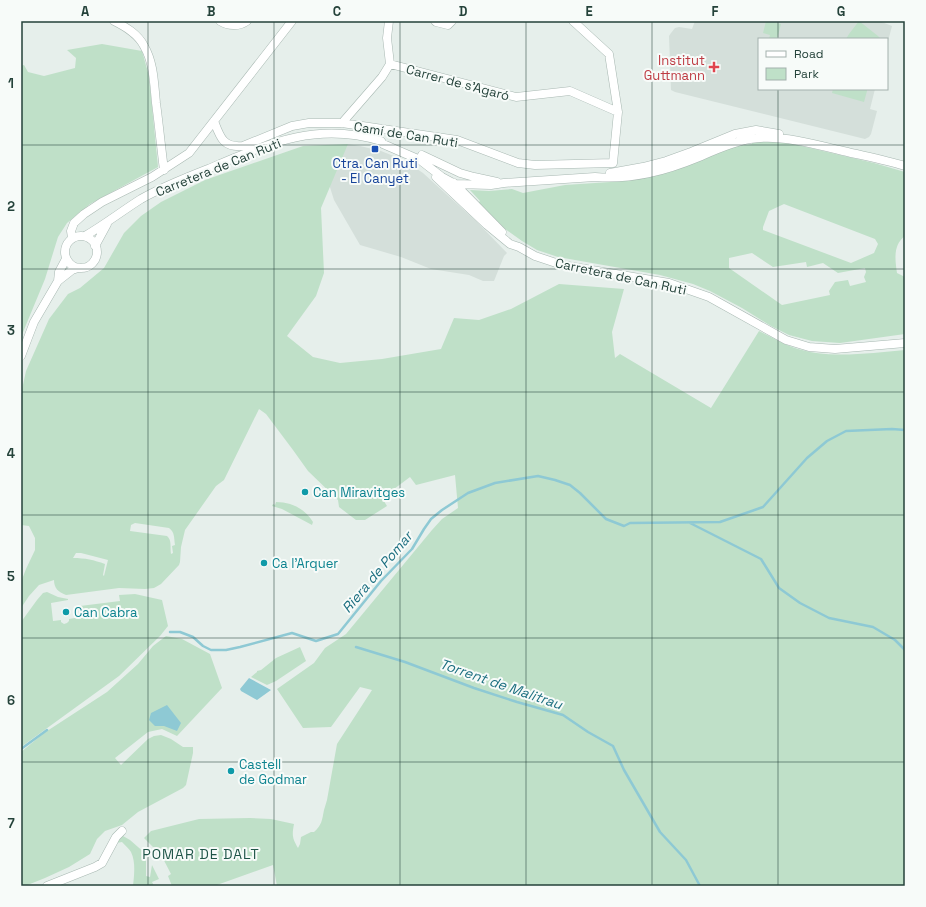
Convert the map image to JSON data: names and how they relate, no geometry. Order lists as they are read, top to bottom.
{
  "streets": {
    "street": ["Carrer de s'Agaró", "Camí de Can Ruti", "Carretera de Can Ruti"]
  },
  "crossings": [
    ["Carrer de s'Agaró", "Camí de Can Ruti"],
    ["Camí de Can Ruti", "Carretera de Can Ruti"]
  ],
  "districts": ["POMAR DE DALT"],
  "water": ["Riera de Pomar", "Torrent de Malitrau"],
  "places": {
    "health": ["Institut Guttmann"],
    "transit": ["Ctra. Can Ruti - El Canyet"],
    "other": [
      "Can Miravitges",
      "Ca l'Arquer",
      "Can Cabra",
      "Castell de Godmar"
    ]
  },
  "legend": ["Road", "Park"],
  "grid": {
    "columns": [
      "A",
      "B",
      "C",
      "D",
      "E",
      "F",
      "G"
    ],
    "rows": [
      "1",
      "2",
      "3",
      "4",
      "5",
      "6",
      "7"
    ]
  }
}
